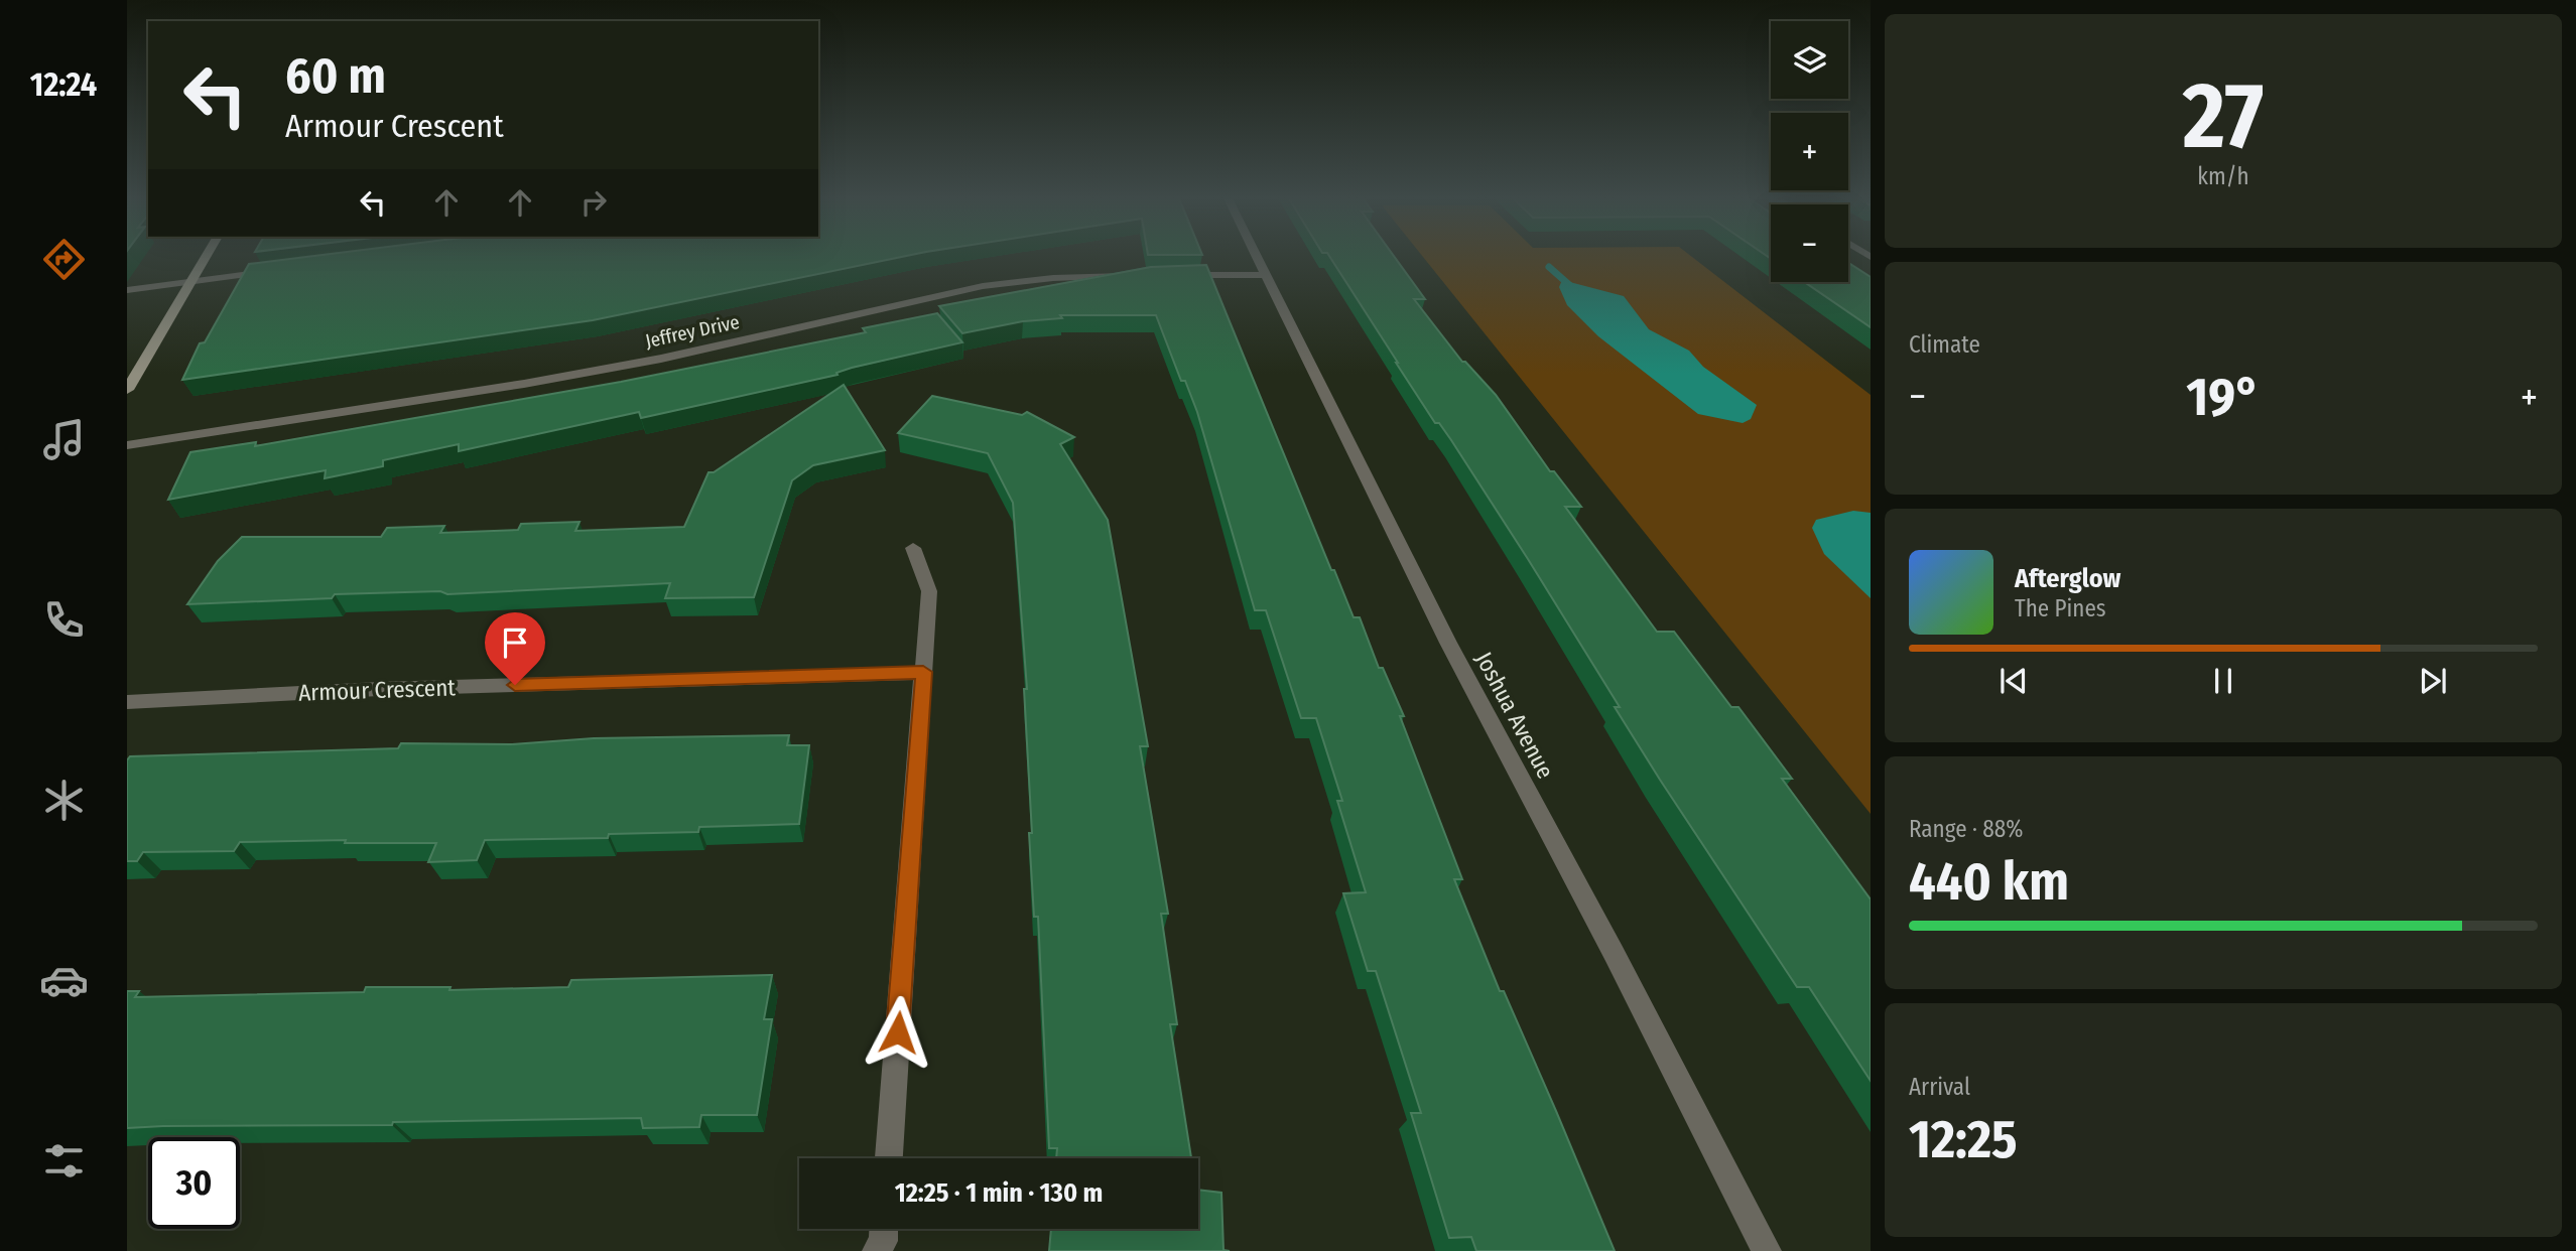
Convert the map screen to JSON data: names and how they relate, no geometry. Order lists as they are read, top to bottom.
{
  "streets": {
    "street": ["Jeffrey Drive", "Armour Crescent", "Joshua Avenue"]
  },
  "page": {
    "tabs": "12:24",
    "tile": [
      ["27", "km/h"],
      "Climate",
      ["Range · 88%", "440 km"],
      ["Arrival", "12:25"]
    ],
    "map_buttons": ["+", "−"],
    "turn": ["60 m", "Armour Crescent"],
    "heat": ["−", "19°", "+"],
    "song": ["Afterglow", "The Pines"],
    "limit": "30",
    "trip": "12:25 · 1 min · 130 m"
  }
}
